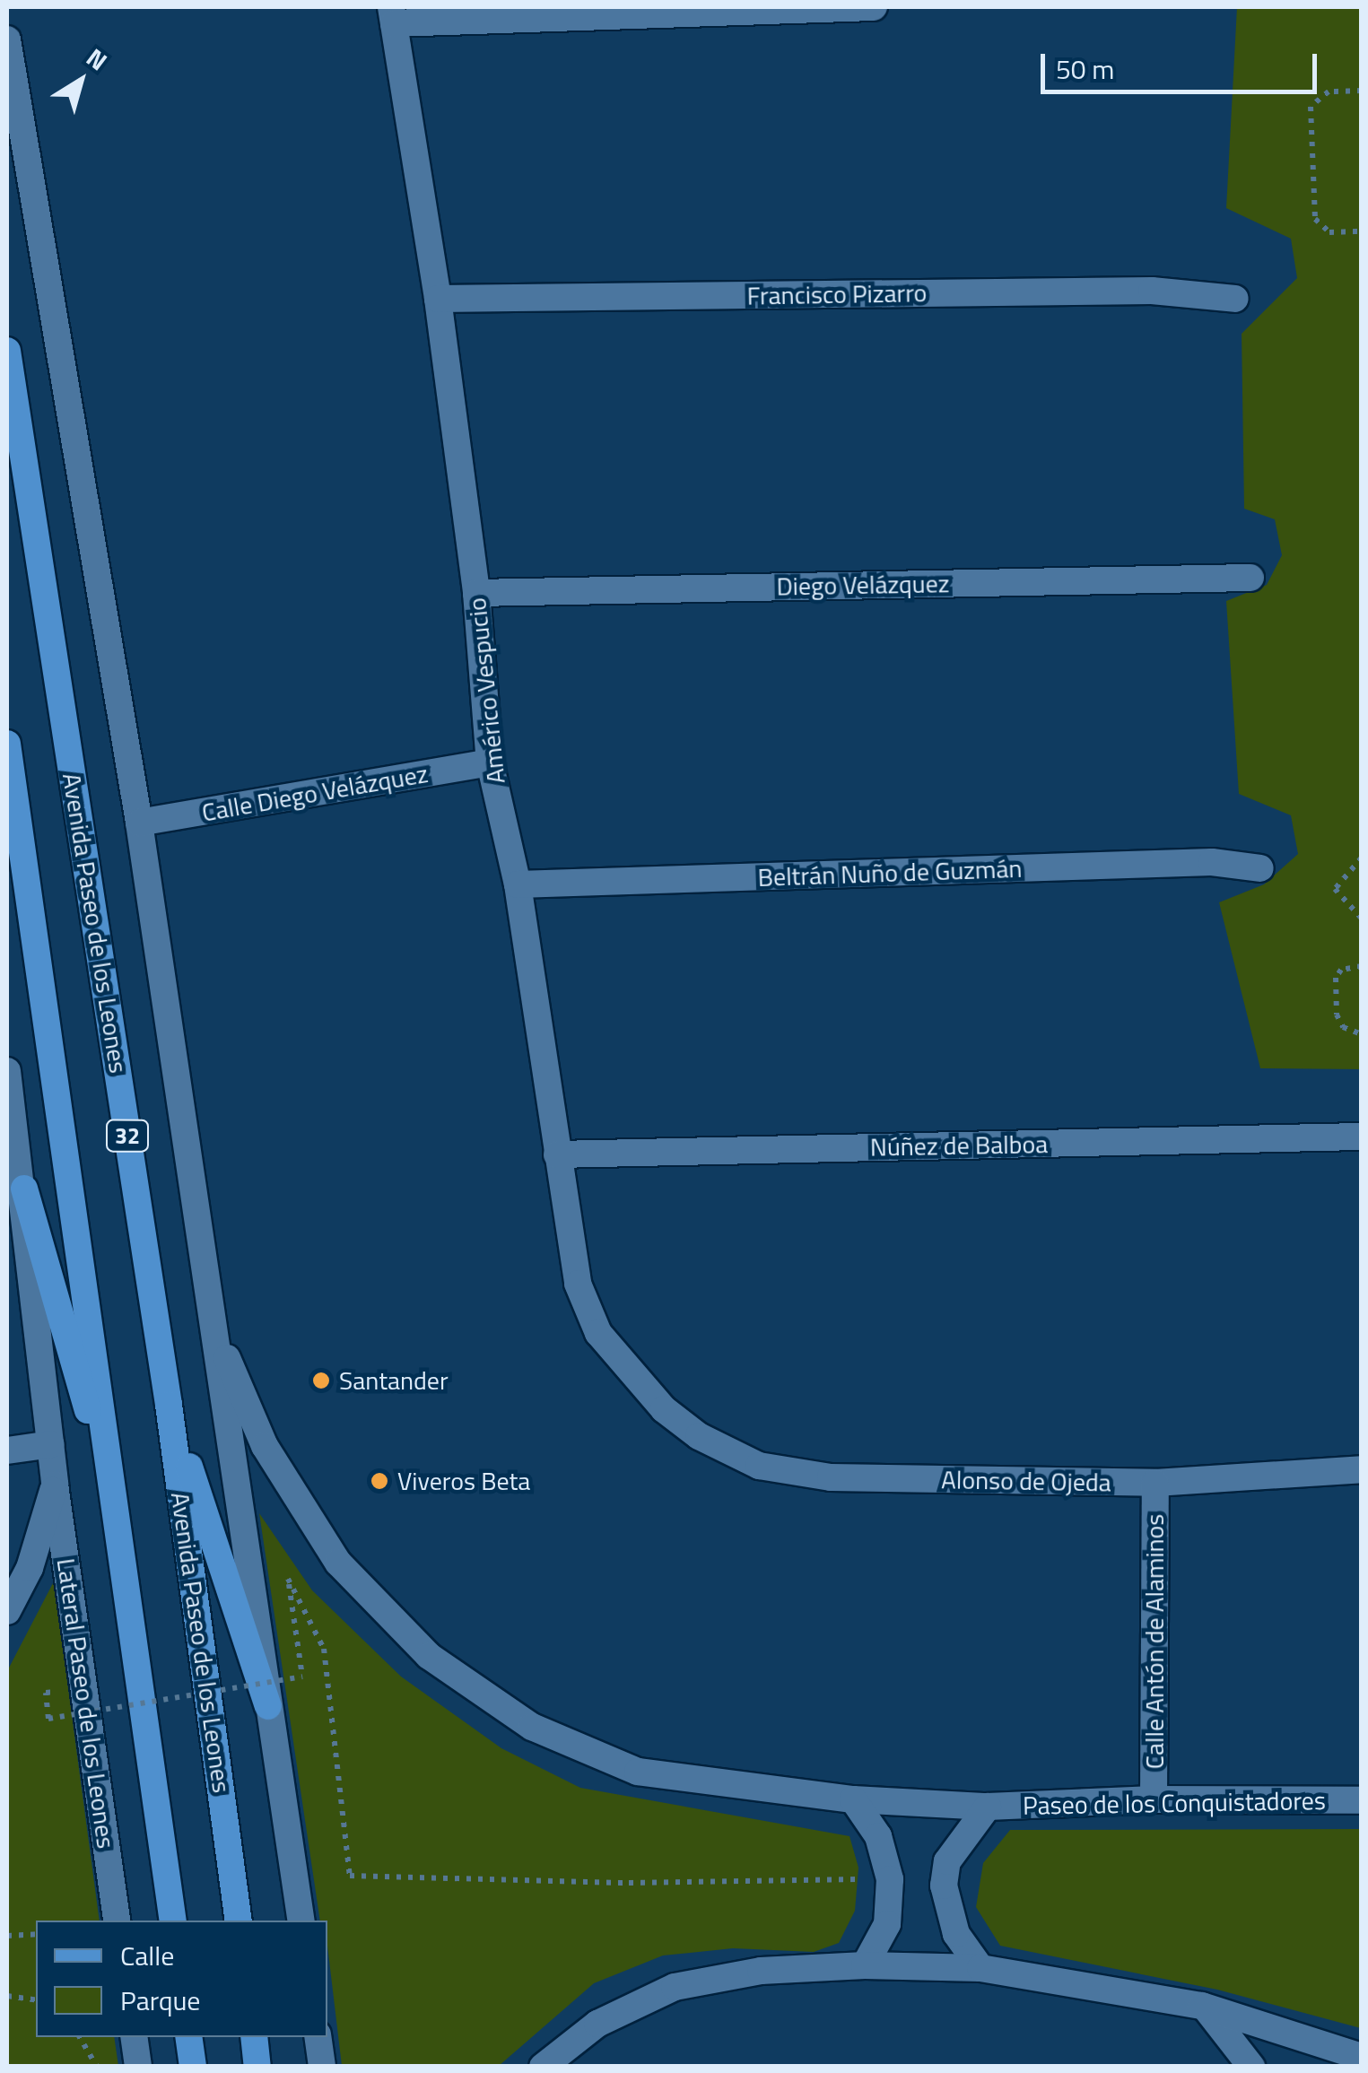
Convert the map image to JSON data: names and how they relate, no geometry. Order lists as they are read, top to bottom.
{
  "streets": {
    "main road": ["Avenida Paseo de los Leones", "32"],
    "street": [
      "Francisco Pizarro",
      "Diego Velázquez",
      "Américo Vespucio",
      "Calle Diego Velázquez",
      "Beltrán Nuño de Guzmán",
      "Núñez de Balboa",
      "Alonso de Ojeda",
      "Calle Antón de Alaminos",
      "Lateral Paseo de los Leones",
      "Paseo de los Conquistadores"
    ]
  },
  "crossings": [
    ["Francisco Pizarro", "Américo Vespucio"],
    ["Diego Velázquez", "Américo Vespucio"],
    ["Américo Vespucio", "Calle Diego Velázquez"],
    ["Américo Vespucio", "Beltrán Nuño de Guzmán"],
    ["Américo Vespucio", "Núñez de Balboa"],
    ["Américo Vespucio", "Alonso de Ojeda"],
    ["Alonso de Ojeda", "Calle Antón de Alaminos"],
    ["Calle Antón de Alaminos", "Paseo de los Conquistadores"]
  ],
  "places": ["Santander", "Viveros Beta"],
  "legend": ["Calle", "Parque"],
  "scale_bar": "50 m",
  "north": "top right"
}
